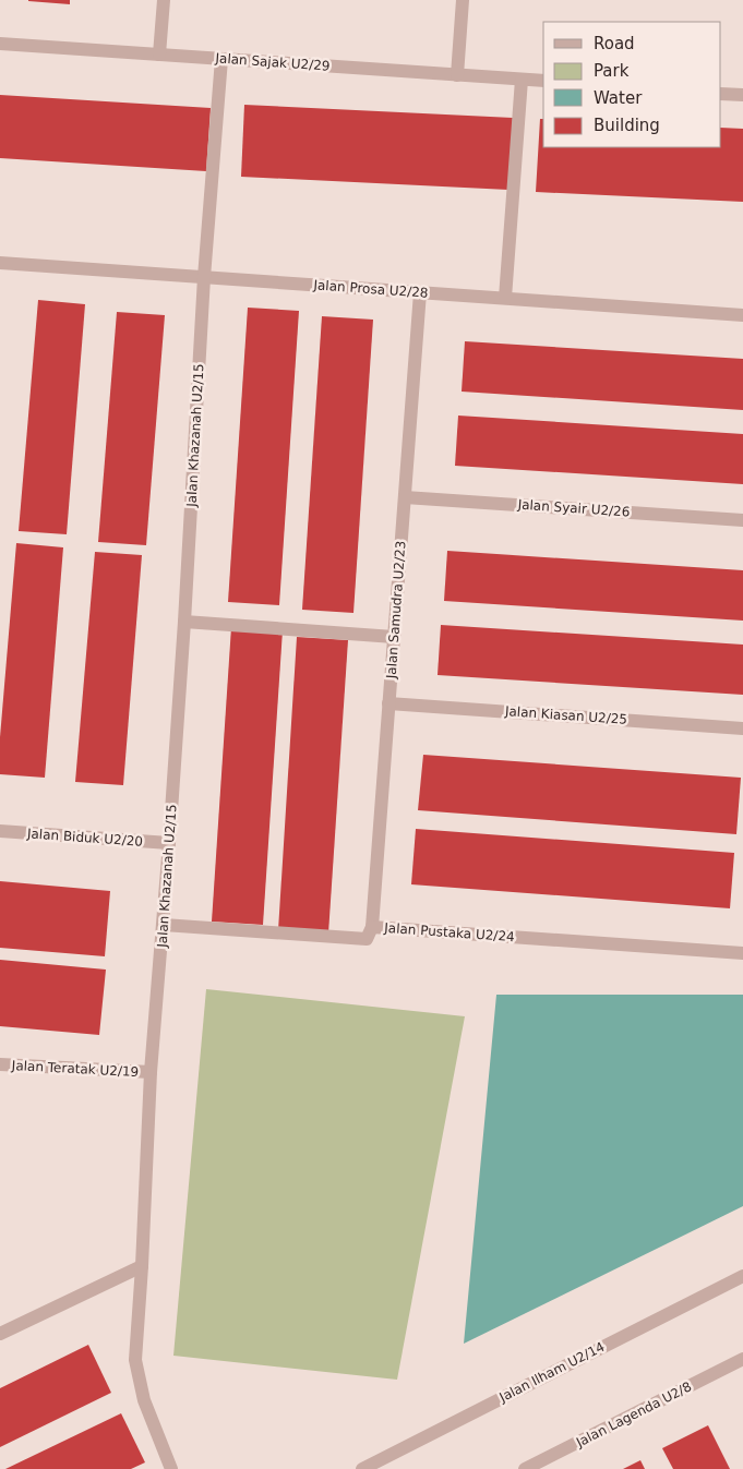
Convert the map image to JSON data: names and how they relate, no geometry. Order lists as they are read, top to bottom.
{
  "streets": {
    "street": [
      "Jalan Sajak U2/29",
      "Jalan Prosa U2/28",
      "Jalan Khazanah U2/15",
      "Jalan Syair U2/26",
      "Jalan Samudra U2/23",
      "Jalan Kiasan U2/25",
      "Jalan Biduk U2/20",
      "Jalan Pustaka U2/24",
      "Jalan Teratak U2/19",
      "Jalan Ilham U2/14",
      "Jalan Lagenda U2/8"
    ]
  },
  "crossings": [
    ["Jalan Sajak U2/29", "Jalan Khazanah U2/15"],
    ["Jalan Prosa U2/28", "Jalan Khazanah U2/15"],
    ["Jalan Prosa U2/28", "Jalan Samudra U2/23"],
    ["Jalan Khazanah U2/15", "Jalan Biduk U2/20"],
    ["Jalan Khazanah U2/15", "Jalan Pustaka U2/24"],
    ["Jalan Khazanah U2/15", "Jalan Teratak U2/19"],
    ["Jalan Syair U2/26", "Jalan Samudra U2/23"],
    ["Jalan Samudra U2/23", "Jalan Kiasan U2/25"],
    ["Jalan Samudra U2/23", "Jalan Pustaka U2/24"]
  ],
  "legend": [
    "Road",
    "Park",
    "Water",
    "Building"
  ]
}
